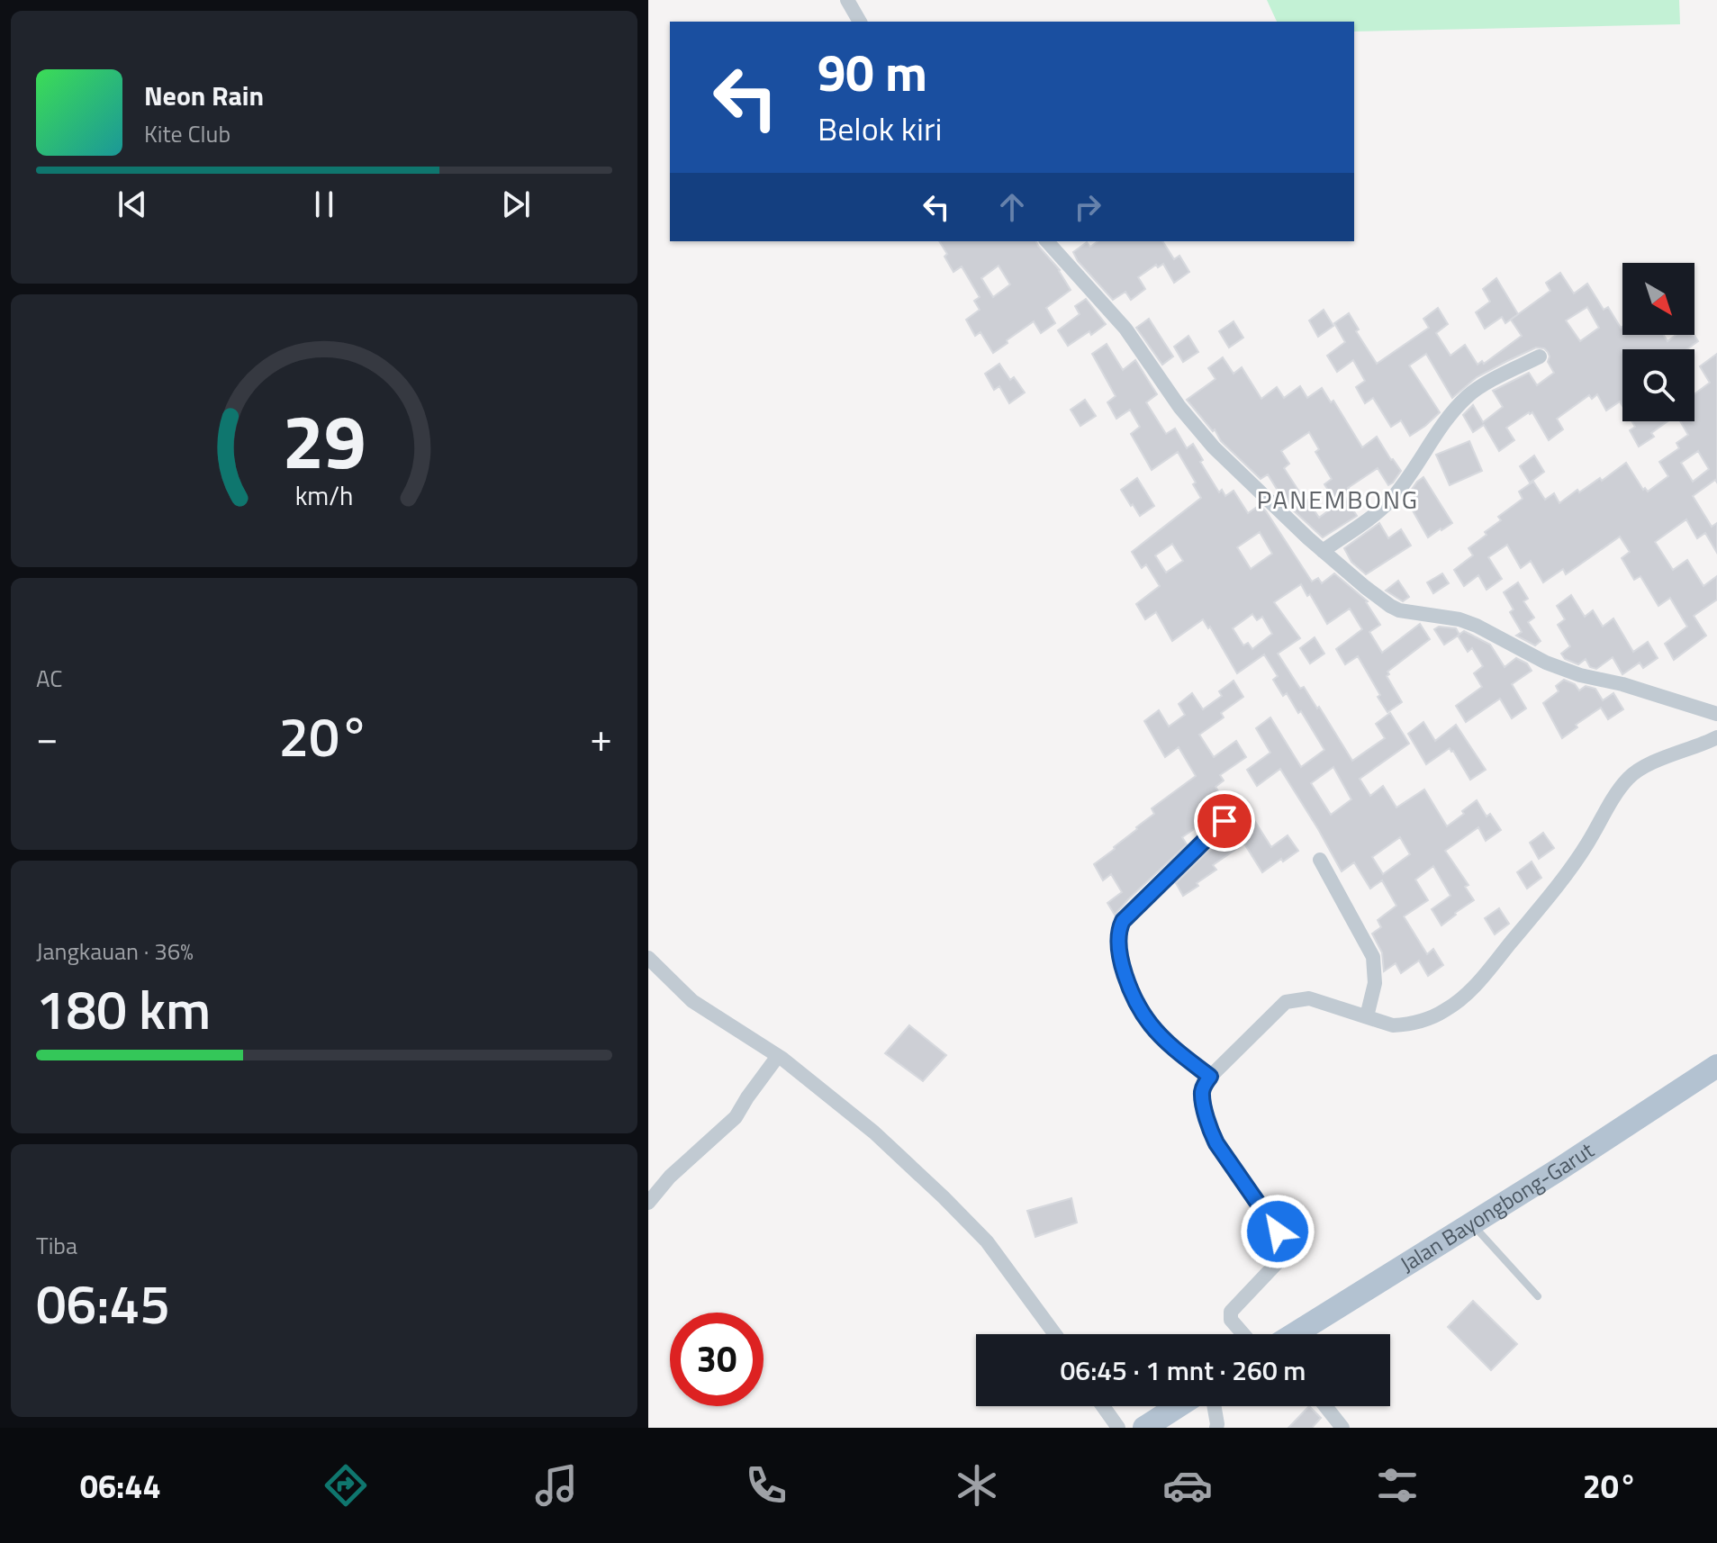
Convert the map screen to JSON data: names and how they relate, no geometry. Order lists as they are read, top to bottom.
{
  "streets": {
    "main road": ["Jalan Bayongbong-Garut"]
  },
  "districts": ["PANEMBONG"],
  "north": "bottom right",
  "page": {
    "turn": ["90 m", "Belok kiri"],
    "song": ["Neon Rain", "Kite Club"],
    "tile": [
      "AC",
      ["Jangkauan · 36%", "180 km"],
      ["Tiba", "06:45"]
    ],
    "heat": ["−", "20°", "+"],
    "limit": "30",
    "trip": "06:45 · 1 mnt · 260 m",
    "tabs": ["06:44", "20°"],
    "gauge": ["29", "km/h"]
  }
}
